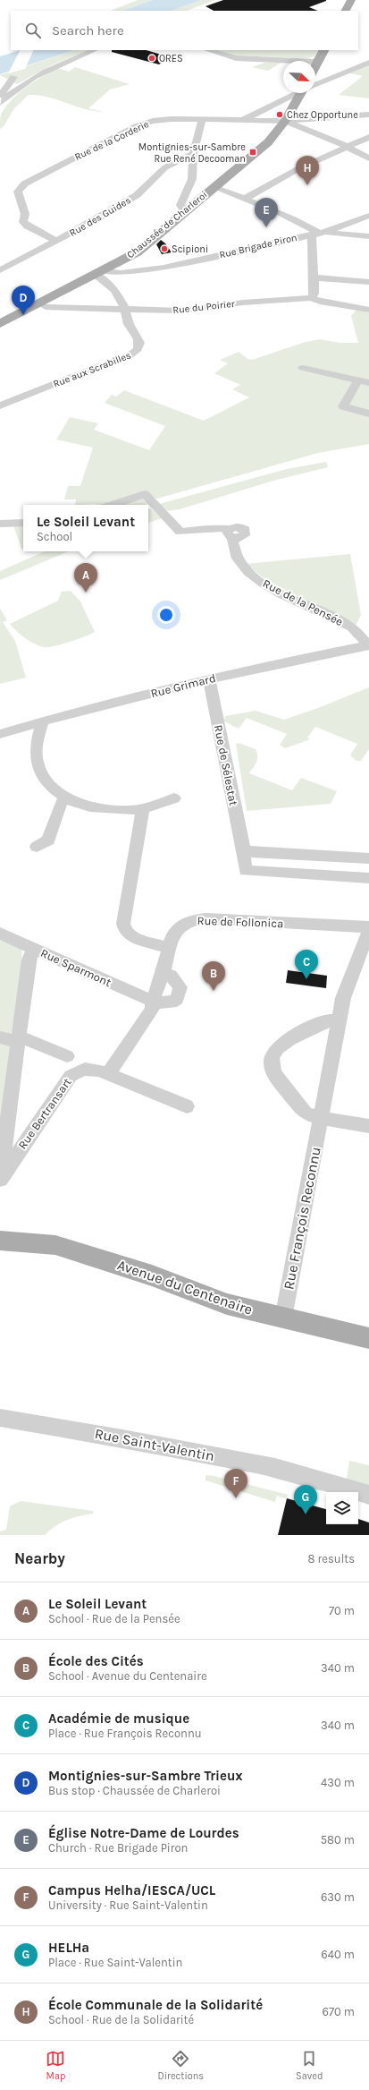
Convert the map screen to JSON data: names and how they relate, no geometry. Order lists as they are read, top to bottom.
{
  "streets": {
    "main road": ["Chaussée de Charleroi", "Avenue du Centenaire"],
    "street": [
      "Rue de la Corderie",
      "Rue des Guides",
      "Rue Brigade Piron",
      "Rue du Poirier",
      "Rue aux Scrabilles",
      "Rue de la Pensée",
      "Rue Grimard",
      "Rue de Sélestat",
      "Rue de Follonica",
      "Rue Sparmont",
      "Rue Bertransart",
      "Rue François Reconnu",
      "Rue Saint-Valentin"
    ]
  },
  "crossings": [
    ["Rue de la Corderie", "Rue des Guides"],
    ["Rue de la Corderie", "Chaussée de Charleroi"],
    ["Chaussée de Charleroi", "Rue Brigade Piron"],
    ["Chaussée de Charleroi", "Rue du Poirier"],
    ["Chaussée de Charleroi", "Rue aux Scrabilles"],
    ["Rue Brigade Piron", "Rue aux Scrabilles"],
    ["Rue du Poirier", "Rue aux Scrabilles"],
    ["Rue de la Pensée", "Rue Grimard"],
    ["Rue Grimard", "Rue de Sélestat"],
    ["Rue Sparmont", "Rue Bertransart"],
    ["Rue François Reconnu", "Avenue du Centenaire"]
  ],
  "places": {
    "other": ["ORES", "Chez Opportune", "Scipioni"],
    "transit": ["Montignies-sur-Sambre Rue René Decooman"]
  },
  "north": "bottom right",
  "page": {
    "search": "Search here",
    "pins": [
      "H",
      "E",
      "D",
      "A",
      "C",
      "B",
      "F",
      "G"
    ],
    "popup": ["Le Soleil Levant", "School"],
    "heading": ["Nearby", "8 results"],
    "list": [
      {
        "mark": "A",
        "name": "Le Soleil Levant",
        "note": "School · Rue de la Pensée",
        "value": "70 m"
      },
      {
        "mark": "B",
        "name": "École des Cités",
        "note": "School · Avenue du Centenaire",
        "value": "340 m"
      },
      {
        "mark": "C",
        "name": "Académie de musique",
        "note": "Place · Rue François Reconnu",
        "value": "340 m"
      },
      {
        "mark": "D",
        "name": "Montignies-sur-Sambre Trieux",
        "note": "Bus stop · Chaussée de Charleroi",
        "value": "430 m"
      },
      {
        "mark": "E",
        "name": "Église Notre-Dame de Lourdes",
        "note": "Church · Rue Brigade Piron",
        "value": "580 m"
      },
      {
        "mark": "F",
        "name": "Campus Helha/IESCA/UCL",
        "note": "University · Rue Saint-Valentin",
        "value": "630 m"
      },
      {
        "mark": "G",
        "name": "HELHa",
        "note": "Place · Rue Saint-Valentin",
        "value": "640 m"
      },
      {
        "mark": "H",
        "name": "École Communale de la Solidarité",
        "note": "School · Rue de la Solidarité",
        "value": "670 m"
      }
    ],
    "nav": ["Map", "Directions", "Saved"]
  }
}
